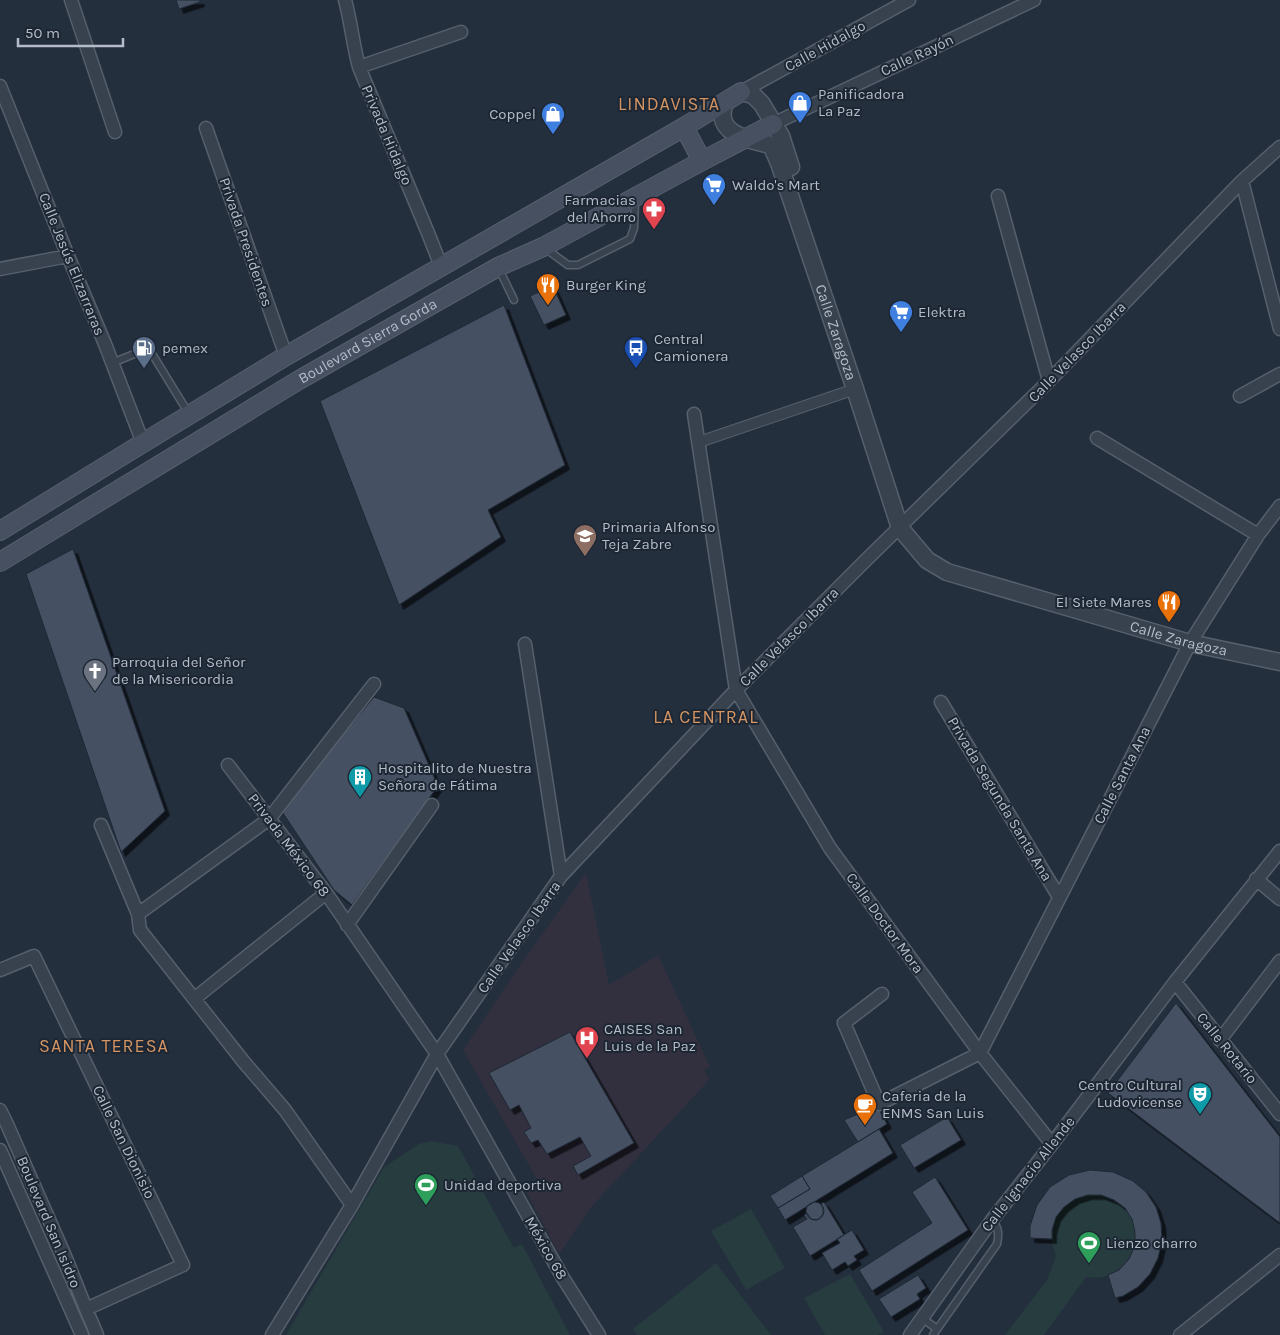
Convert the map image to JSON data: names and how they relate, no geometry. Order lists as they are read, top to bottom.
{
  "streets": {
    "main road": ["Boulevard Sierra Gorda"],
    "street": [
      "Calle Hidalgo",
      "Calle Rayón",
      "Privada Hidalgo",
      "Privada Presidentes",
      "Calle Jesús Elizarraras",
      "Calle Zaragoza",
      "Calle Velasco Ibarra",
      "Calle Santa Ana",
      "Privada Segunda Santa Ana",
      "Privada México 68",
      "Calle Doctor Mora",
      "Calle Rotario",
      "Calle San Dionisio",
      "Calle Ignacio Allende",
      "Boulevard San Isidro",
      "México 68"
    ]
  },
  "crossings": [
    ["Calle Hidalgo", "Calle Rayón"],
    ["Calle Hidalgo", "Calle Zaragoza"],
    ["Calle Hidalgo", "Boulevard Sierra Gorda"],
    ["Calle Rayón", "Calle Zaragoza"],
    ["Calle Rayón", "Boulevard Sierra Gorda"],
    ["Privada Hidalgo", "Boulevard Sierra Gorda"],
    ["Privada Presidentes", "Boulevard Sierra Gorda"],
    ["Calle Jesús Elizarraras", "Boulevard Sierra Gorda"],
    ["Calle Zaragoza", "Boulevard Sierra Gorda"],
    ["Calle Zaragoza", "Calle Velasco Ibarra"],
    ["Calle Zaragoza", "Calle Santa Ana"],
    ["Calle Velasco Ibarra", "Privada México 68"],
    ["Calle Velasco Ibarra", "Calle Doctor Mora"],
    ["Calle Velasco Ibarra", "México 68"],
    ["Calle Santa Ana", "Privada Segunda Santa Ana"],
    ["Calle Santa Ana", "Calle Doctor Mora"],
    ["Privada México 68", "México 68"],
    ["Calle Doctor Mora", "Calle Ignacio Allende"],
    ["Calle Rotario", "Calle Ignacio Allende"],
    ["Calle San Dionisio", "Boulevard San Isidro"]
  ],
  "districts": ["LINDAVISTA", "LA CENTRAL", "SANTA TERESA"],
  "places": {
    "shop": ["Panificadora La Paz", "Coppel"],
    "supermarket": ["Waldo's Mart", "Elektra"],
    "pharmacy": ["Farmacias del Ahorro"],
    "restaurant": ["Burger King", "El Siete Mares"],
    "fuel station": ["pemex"],
    "bus stop": ["Central Camionera"],
    "school or university": ["Primaria Alfonso Teja Zabre"],
    "church": ["Parroquia del Señor de la Misericordia"],
    "building": ["Hospitalito de Nuestra Señora de Fátima"],
    "hospital": ["CAISES San Luis de la Paz"],
    "theatre": ["Centro Cultural Ludovicense"],
    "cafe": ["Caferia de la ENMS San Luis"],
    "sports": ["Unidad deportiva", "Lienzo charro"]
  },
  "scale_bar": "50 m"
}
